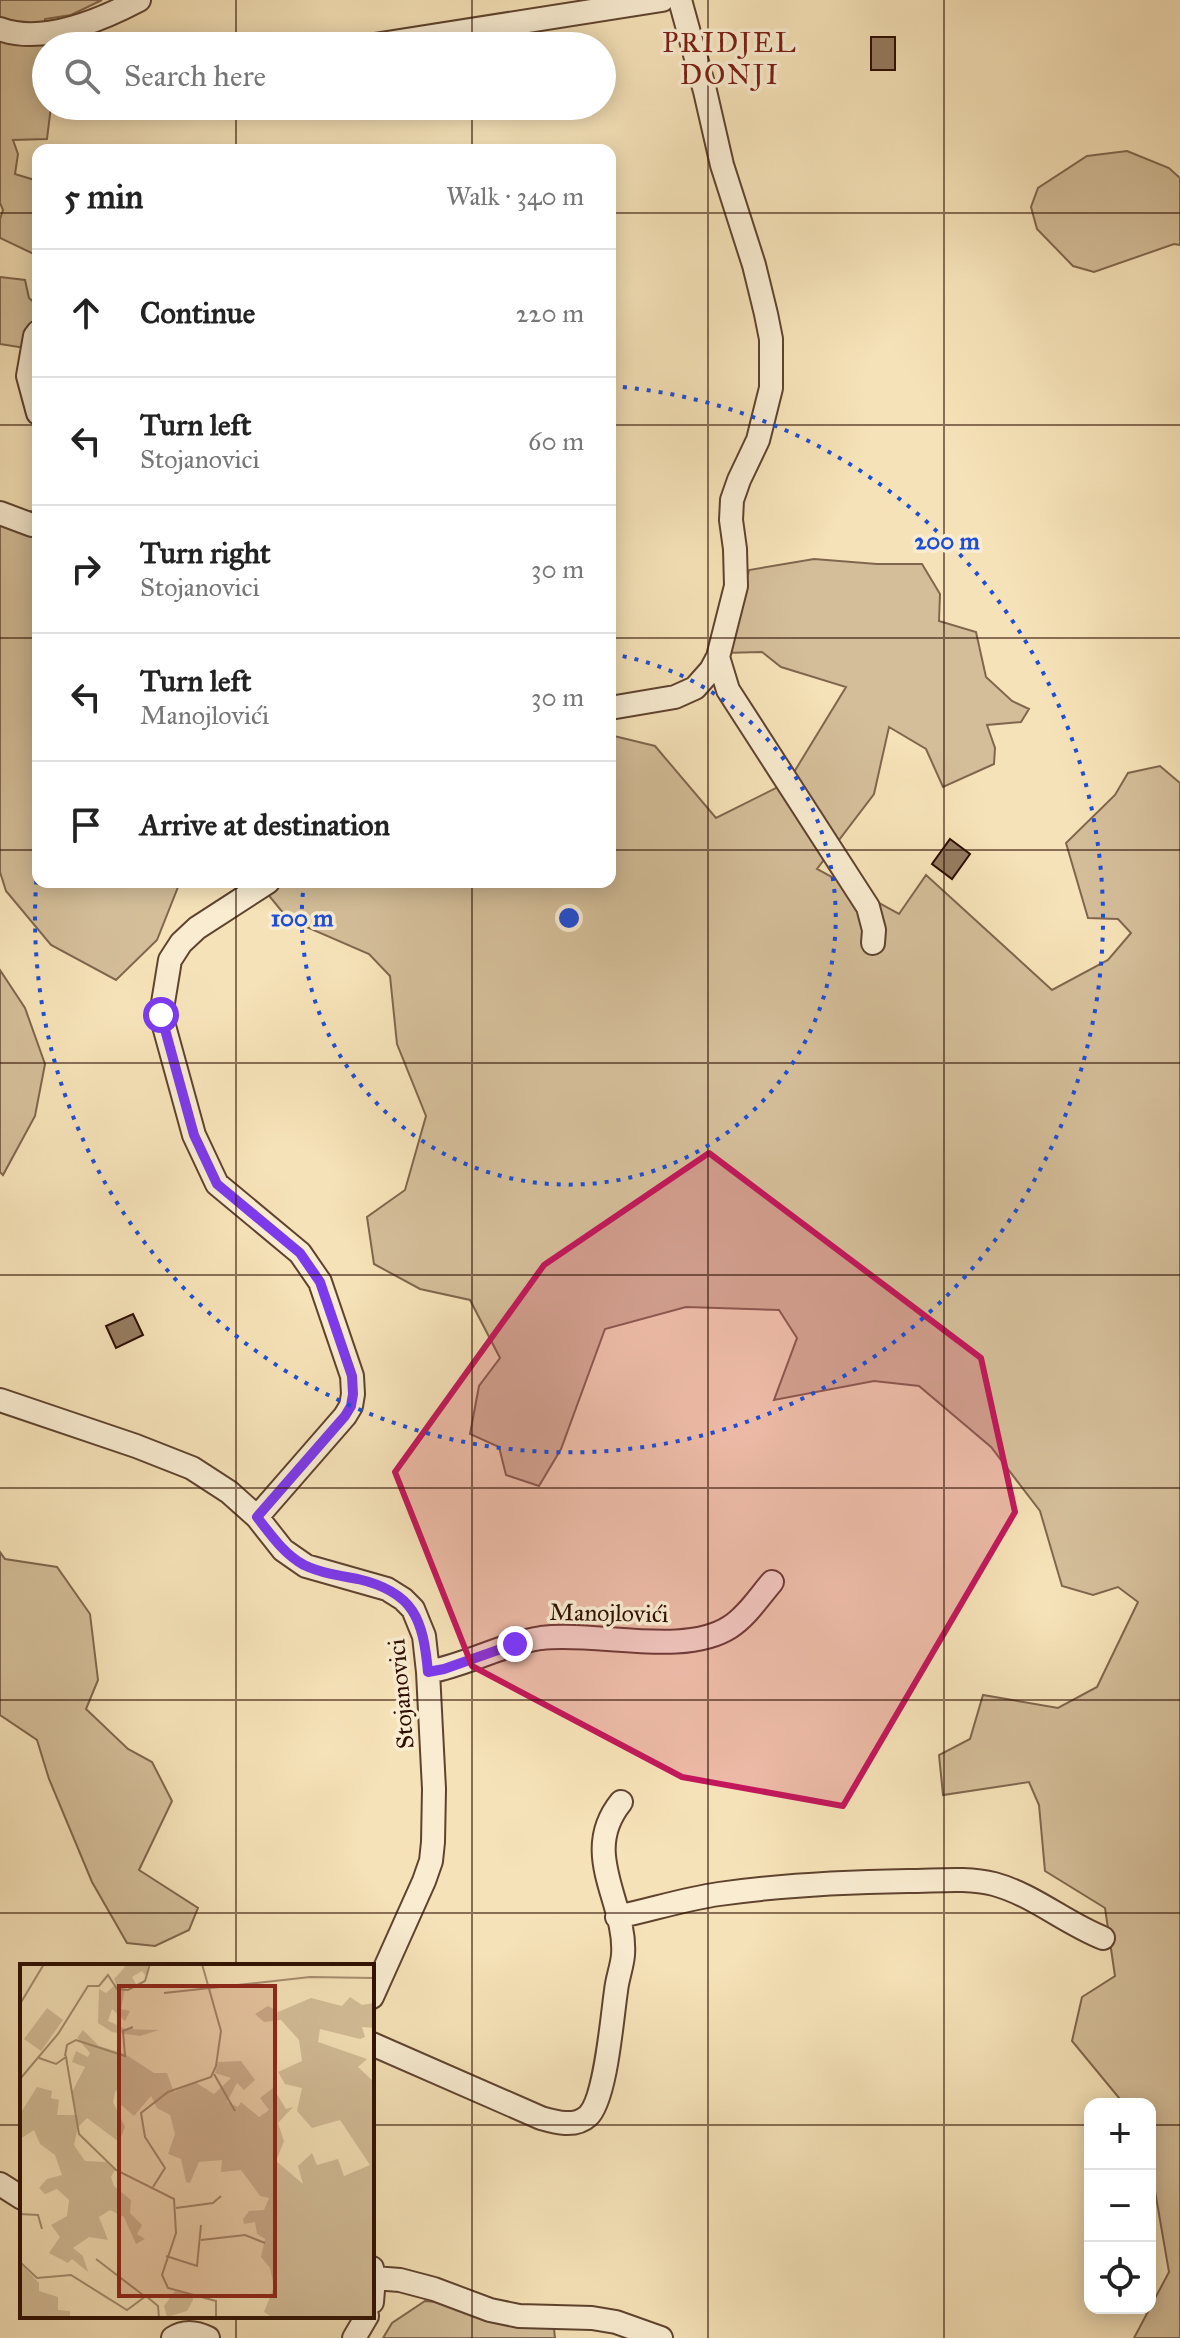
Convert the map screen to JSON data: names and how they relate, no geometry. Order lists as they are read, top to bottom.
{
  "streets": {
    "street": ["Manojlovići", "Stojanovici"]
  },
  "crossings": [
    ["Manojlovići", "Stojanovici"]
  ],
  "districts": ["PRIDJEL DONJI"],
  "page": {
    "search": "Search here",
    "heading": ["5 min", "Walk · 340 m"],
    "list": [
      ["Continue", "220 m"],
      ["Turn left", "Stojanovici", "60 m"],
      ["Turn right", "Stojanovici", "30 m"],
      ["Turn left", "Manojlovići", "30 m"],
      "Arrive at destination"
    ],
    "map_buttons": ["+", "−"]
  },
  "rings": ["200 m", "100 m"]
}
